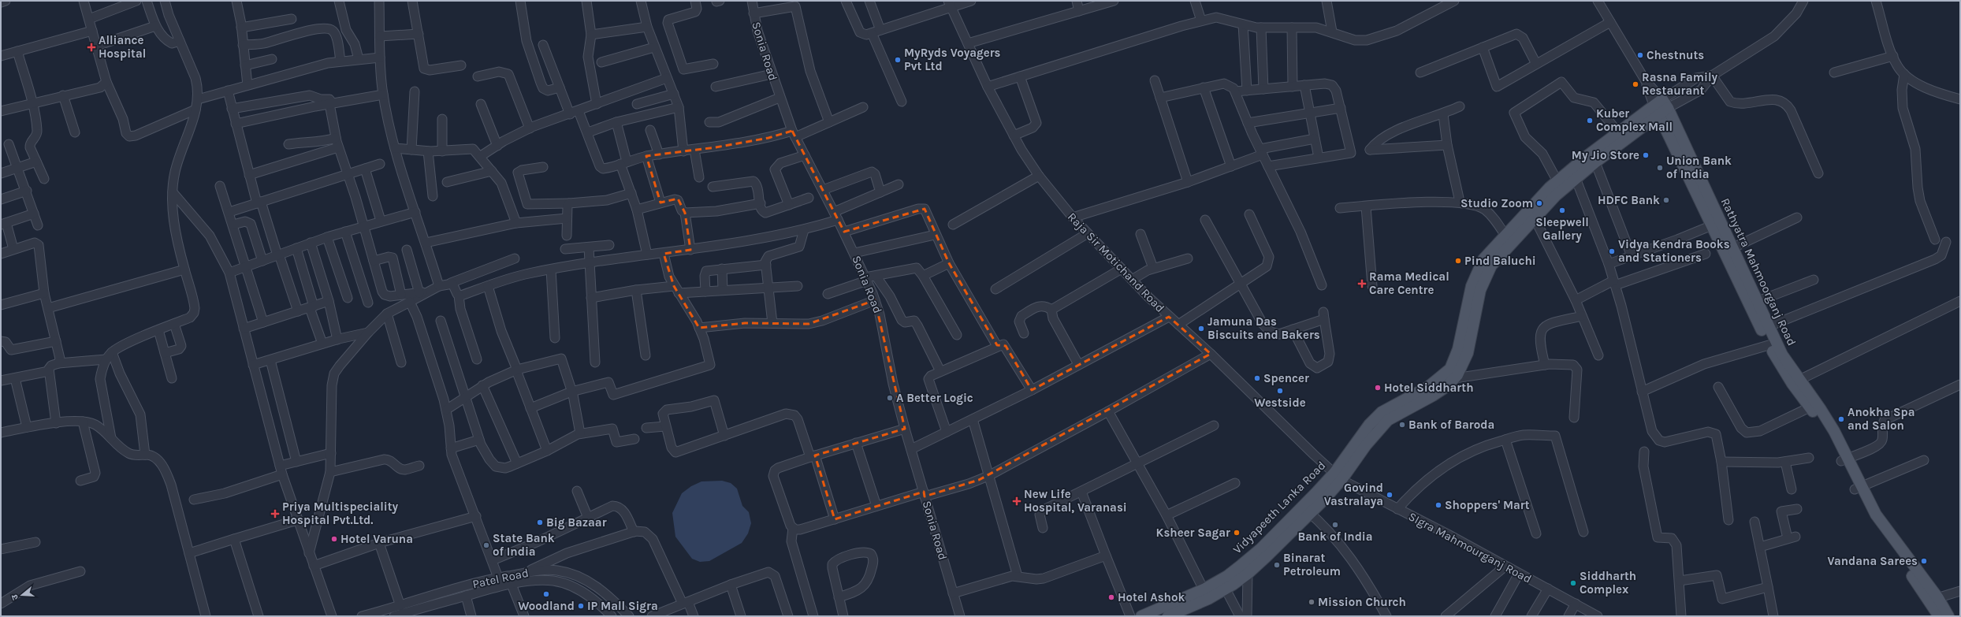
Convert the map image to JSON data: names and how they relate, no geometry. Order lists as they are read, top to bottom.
{
  "streets": {
    "main road": ["Rathyatra Mahmoorganj Road", "Vidyapeeth Lanka Road"],
    "street": [
      "Sonia Road",
      "Raja Sir Motichand Road",
      "SIgra Mahmourganj Road",
      "Patel Road"
    ]
  },
  "crossings": [
    ["Raja Sir Motichand Road", "Vidyapeeth Lanka Road"],
    ["Raja Sir Motichand Road", "SIgra Mahmourganj Road"],
    ["Rathyatra Mahmoorganj Road", "Vidyapeeth Lanka Road"],
    ["Vidyapeeth Lanka Road", "SIgra Mahmourganj Road"]
  ],
  "places": {
    "health": [
      "Alliance Hospital",
      "Rama Medical Care Centre",
      "New Life Hospital, Varanasi",
      "Priya Multispeciality Hospital Pvt.Ltd."
    ],
    "other": [
      "Chestnuts",
      "MyRyds Voyagers Pvt Ltd",
      "Rasna Family Restaurant",
      "Kuber Complex Mall",
      "My Jio Store",
      "Union Bank of India",
      "HDFC Bank",
      "Studio Zoom",
      "Sleepwell Gallery",
      "Vidya Kendra Books and Stationers",
      "Pind Baluchi",
      "Jamuna Das Biscuits and Bakers",
      "Spencer",
      "Hotel Siddharth",
      "Westside",
      "A Better Logic",
      "Anokha Spa and Salon",
      "Bank of Baroda",
      "Govind Vastralaya",
      "Shoppers' Mart",
      "Big Bazaar",
      "Bank of India",
      "Ksheer Sagar",
      "Hotel Varuna",
      "State Bank of India",
      "Vandana Sarees",
      "Binarat Petroleum",
      "Siddharth Complex",
      "Woodland",
      "Hotel Ashok",
      "Mission Church",
      "IP Mall Sigra"
    ]
  },
  "north": "left"
}
